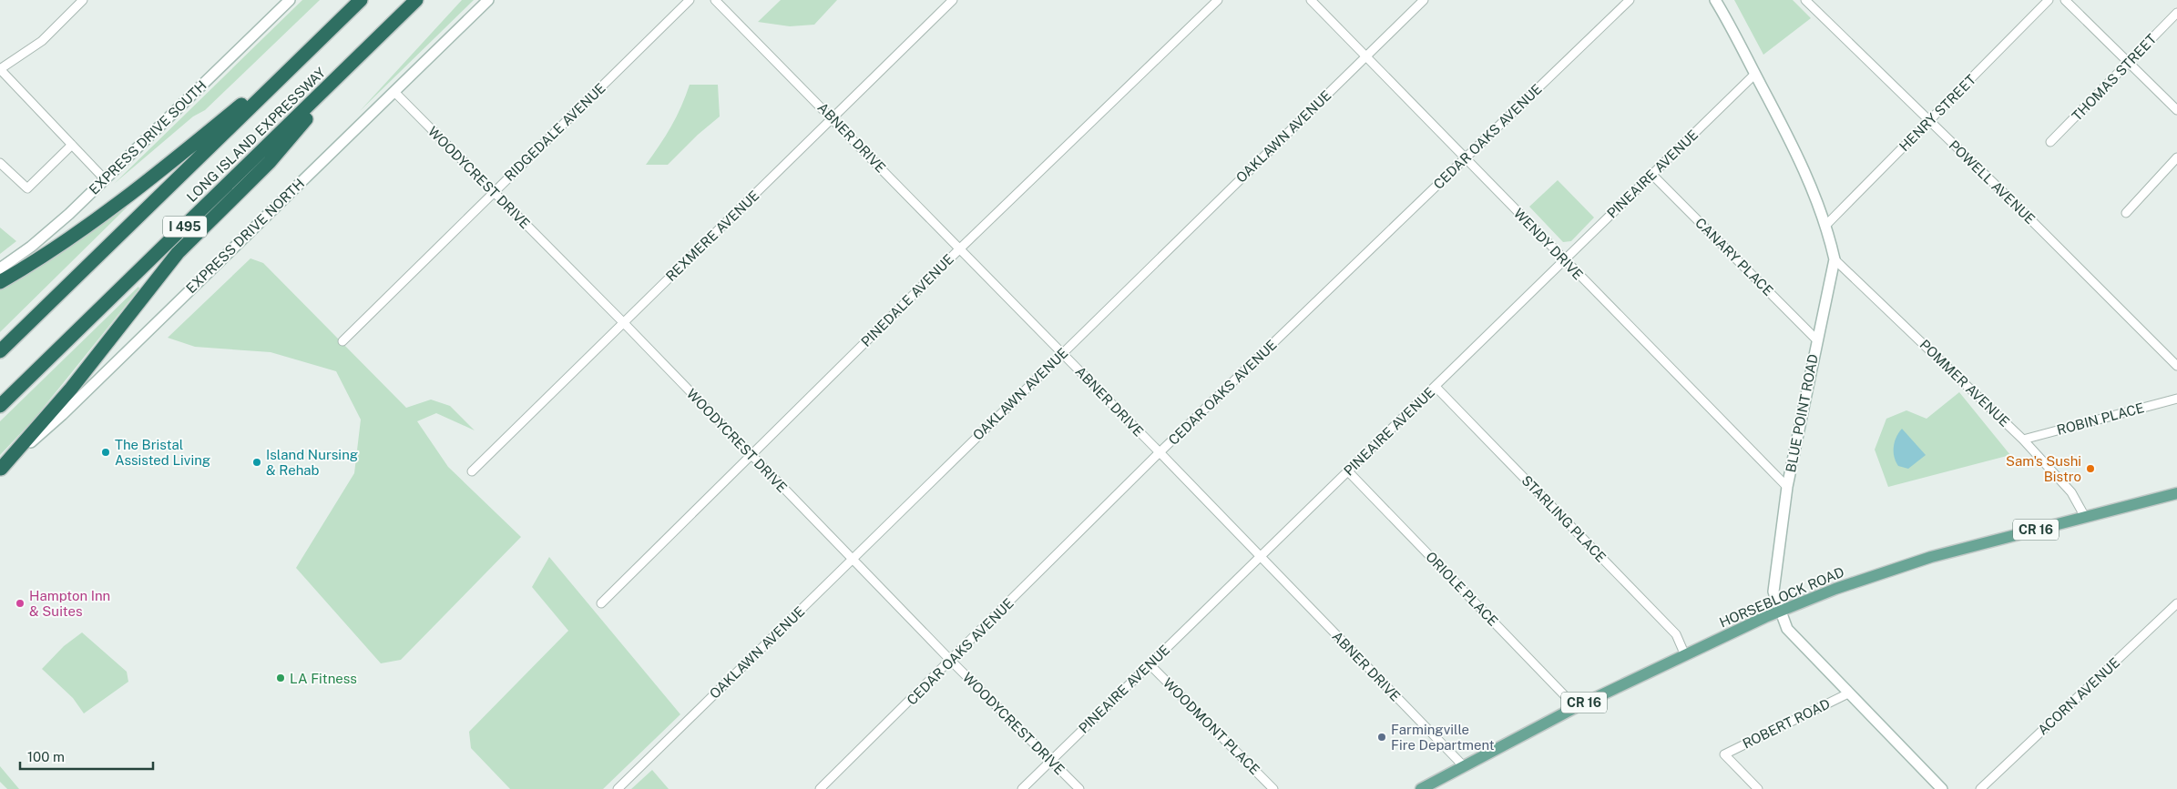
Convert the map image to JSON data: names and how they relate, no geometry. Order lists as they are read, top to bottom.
{
  "streets": {
    "highway": ["LONG ISLAND EXPRESSWAY", "I 495"],
    "main road": [
      "EXPRESS DRIVE SOUTH",
      "EXPRESS DRIVE NORTH",
      "BLUE POINT ROAD",
      "CR 16",
      "HORSEBLOCK ROAD"
    ],
    "street": [
      "THOMAS STREET",
      "HENRY STREET",
      "RIDGEDALE AVENUE",
      "OAKLAWN AVENUE",
      "CEDAR OAKS AVENUE",
      "ABNER DRIVE",
      "PINEAIRE AVENUE",
      "WOODYCREST DRIVE",
      "POWELL AVENUE",
      "REXMERE AVENUE",
      "WENDY DRIVE",
      "CANARY PLACE",
      "PINEDALE AVENUE",
      "POMMER AVENUE",
      "ROBIN PLACE",
      "STARLING PLACE",
      "ORIOLE PLACE",
      "ACORN AVENUE",
      "ROBERT ROAD",
      "WOODMONT PLACE"
    ]
  },
  "crossings": [
    ["HENRY STREET", "POWELL AVENUE"],
    ["HENRY STREET", "BLUE POINT ROAD"],
    ["RIDGEDALE AVENUE", "WOODYCREST DRIVE"],
    ["OAKLAWN AVENUE", "ABNER DRIVE"],
    ["OAKLAWN AVENUE", "WOODYCREST DRIVE"],
    ["OAKLAWN AVENUE", "WENDY DRIVE"],
    ["CEDAR OAKS AVENUE", "ABNER DRIVE"],
    ["CEDAR OAKS AVENUE", "WOODYCREST DRIVE"],
    ["CEDAR OAKS AVENUE", "WENDY DRIVE"],
    ["ABNER DRIVE", "PINEAIRE AVENUE"],
    ["ABNER DRIVE", "REXMERE AVENUE"],
    ["ABNER DRIVE", "PINEDALE AVENUE"],
    ["ABNER DRIVE", "HORSEBLOCK ROAD"],
    ["PINEAIRE AVENUE", "WOODYCREST DRIVE"],
    ["PINEAIRE AVENUE", "WENDY DRIVE"],
    ["PINEAIRE AVENUE", "CANARY PLACE"],
    ["PINEAIRE AVENUE", "BLUE POINT ROAD"],
    ["PINEAIRE AVENUE", "STARLING PLACE"],
    ["PINEAIRE AVENUE", "ORIOLE PLACE"],
    ["PINEAIRE AVENUE", "WOODMONT PLACE"],
    ["WOODYCREST DRIVE", "EXPRESS DRIVE NORTH"],
    ["WOODYCREST DRIVE", "REXMERE AVENUE"],
    ["WOODYCREST DRIVE", "PINEDALE AVENUE"],
    ["WENDY DRIVE", "BLUE POINT ROAD"],
    ["CANARY PLACE", "BLUE POINT ROAD"],
    ["POMMER AVENUE", "BLUE POINT ROAD"],
    ["POMMER AVENUE", "ROBIN PLACE"],
    ["POMMER AVENUE", "HORSEBLOCK ROAD"],
    ["BLUE POINT ROAD", "HORSEBLOCK ROAD"],
    ["BLUE POINT ROAD", "ROBERT ROAD"],
    ["STARLING PLACE", "HORSEBLOCK ROAD"],
    ["ORIOLE PLACE", "HORSEBLOCK ROAD"]
  ],
  "places": [
    "The Bristal Assisted Living",
    "Island Nursing & Rehab",
    "Sam's Sushi Bistro",
    "Hampton Inn & Suites",
    "LA Fitness",
    "Farmingville Fire Department"
  ],
  "scale_bar": "100 m"
}
